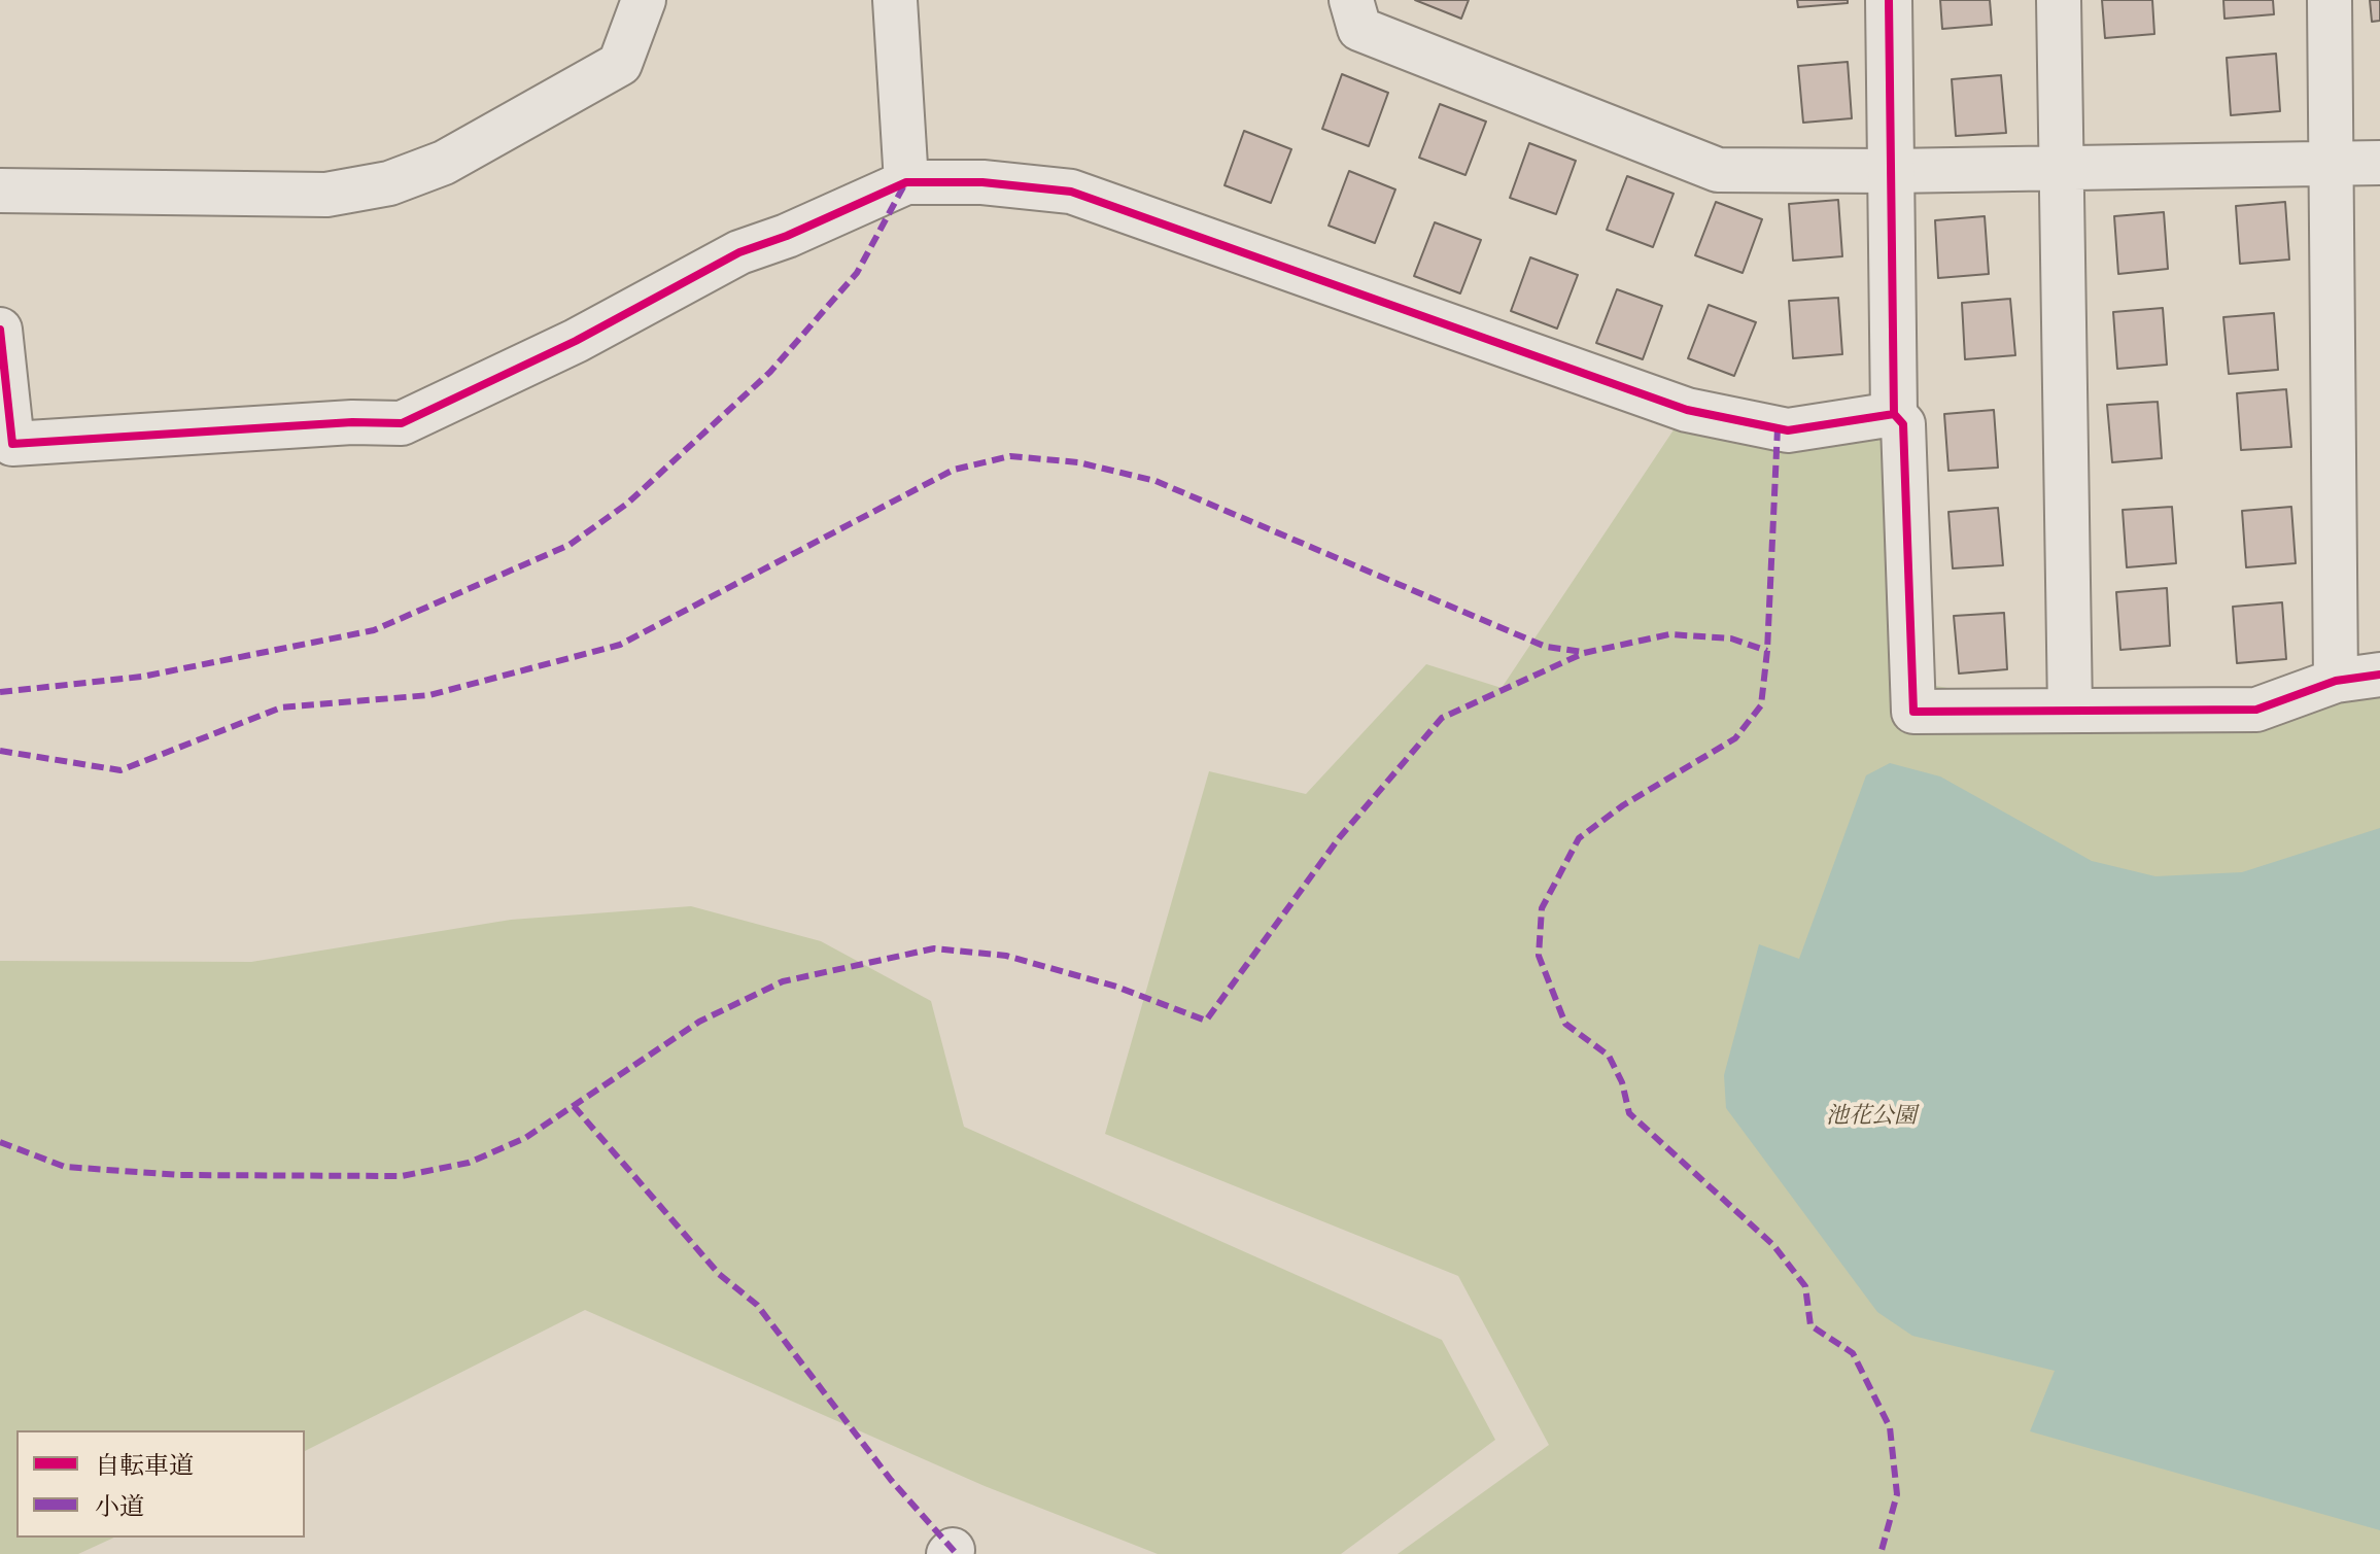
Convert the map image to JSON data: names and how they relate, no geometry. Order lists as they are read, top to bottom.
{
  "parks": ["池花公園"],
  "legend": ["自転車道", "小道"]
}
